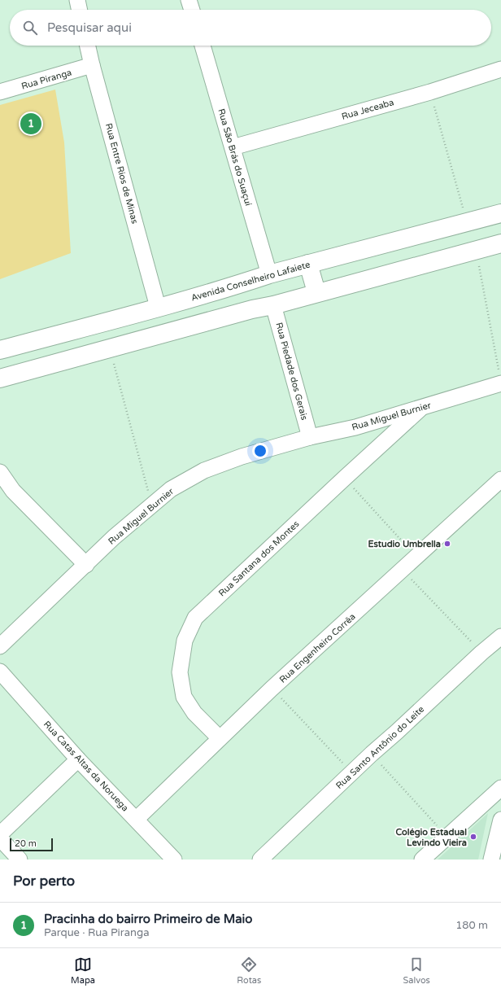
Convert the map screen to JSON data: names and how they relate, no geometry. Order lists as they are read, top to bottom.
{
  "streets": {
    "street": [
      "Rua Piranga",
      "Rua Jeceaba",
      "Rua São Brás do Suaçuí",
      "Rua Entre Rios de Minas",
      "Avenida Conselheiro Lafaiete",
      "Rua Piedade dos Gerais",
      "Rua Miguel Burnier",
      "Rua Santana dos Montes",
      "Rua Engenheiro Corrêa",
      "Rua Santo Antônio do Leite",
      "Rua Catas Altas da Noruega"
    ]
  },
  "crossings": [
    ["Rua Piranga", "Rua Entre Rios de Minas"],
    ["Rua Jeceaba", "Rua São Brás do Suaçuí"],
    ["Rua São Brás do Suaçuí", "Avenida Conselheiro Lafaiete"],
    ["Rua Entre Rios de Minas", "Avenida Conselheiro Lafaiete"],
    ["Rua Piedade dos Gerais", "Rua Miguel Burnier"],
    ["Rua Miguel Burnier", "Rua Santana dos Montes"],
    ["Rua Santana dos Montes", "Rua Engenheiro Corrêa"],
    ["Rua Engenheiro Corrêa", "Rua Catas Altas da Noruega"]
  ],
  "places": ["Estudio Umbrella", "Colégio Estadual Levindo Vieira"],
  "scale_bar": "20 m",
  "page": {
    "search": "Pesquisar aqui",
    "pins": "1",
    "scale": "20 m",
    "heading": "Por perto",
    "list": [
      {
        "mark": "1",
        "name": "Pracinha do bairro Primeiro de Maio",
        "note": "Parque · Rua Piranga",
        "value": "180 m"
      }
    ],
    "nav": ["Mapa", "Rotas", "Salvos"]
  }
}
